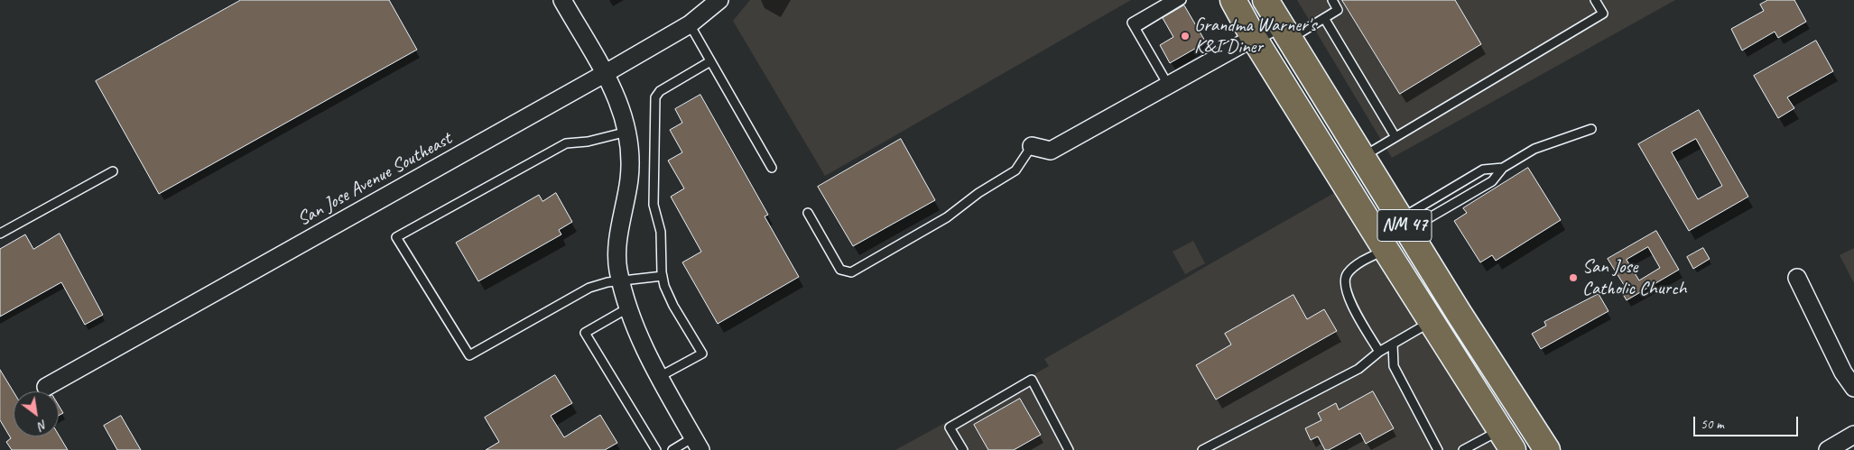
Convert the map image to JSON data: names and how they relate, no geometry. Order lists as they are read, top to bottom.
{
  "streets": {
    "main road": ["NM 47"],
    "street": ["San Jose Avenue Southeast"]
  },
  "places": ["Grandma Warner's K&I Diner", "San Jose Catholic Church"],
  "scale_bar": "50 m",
  "north": "bottom right"
}
